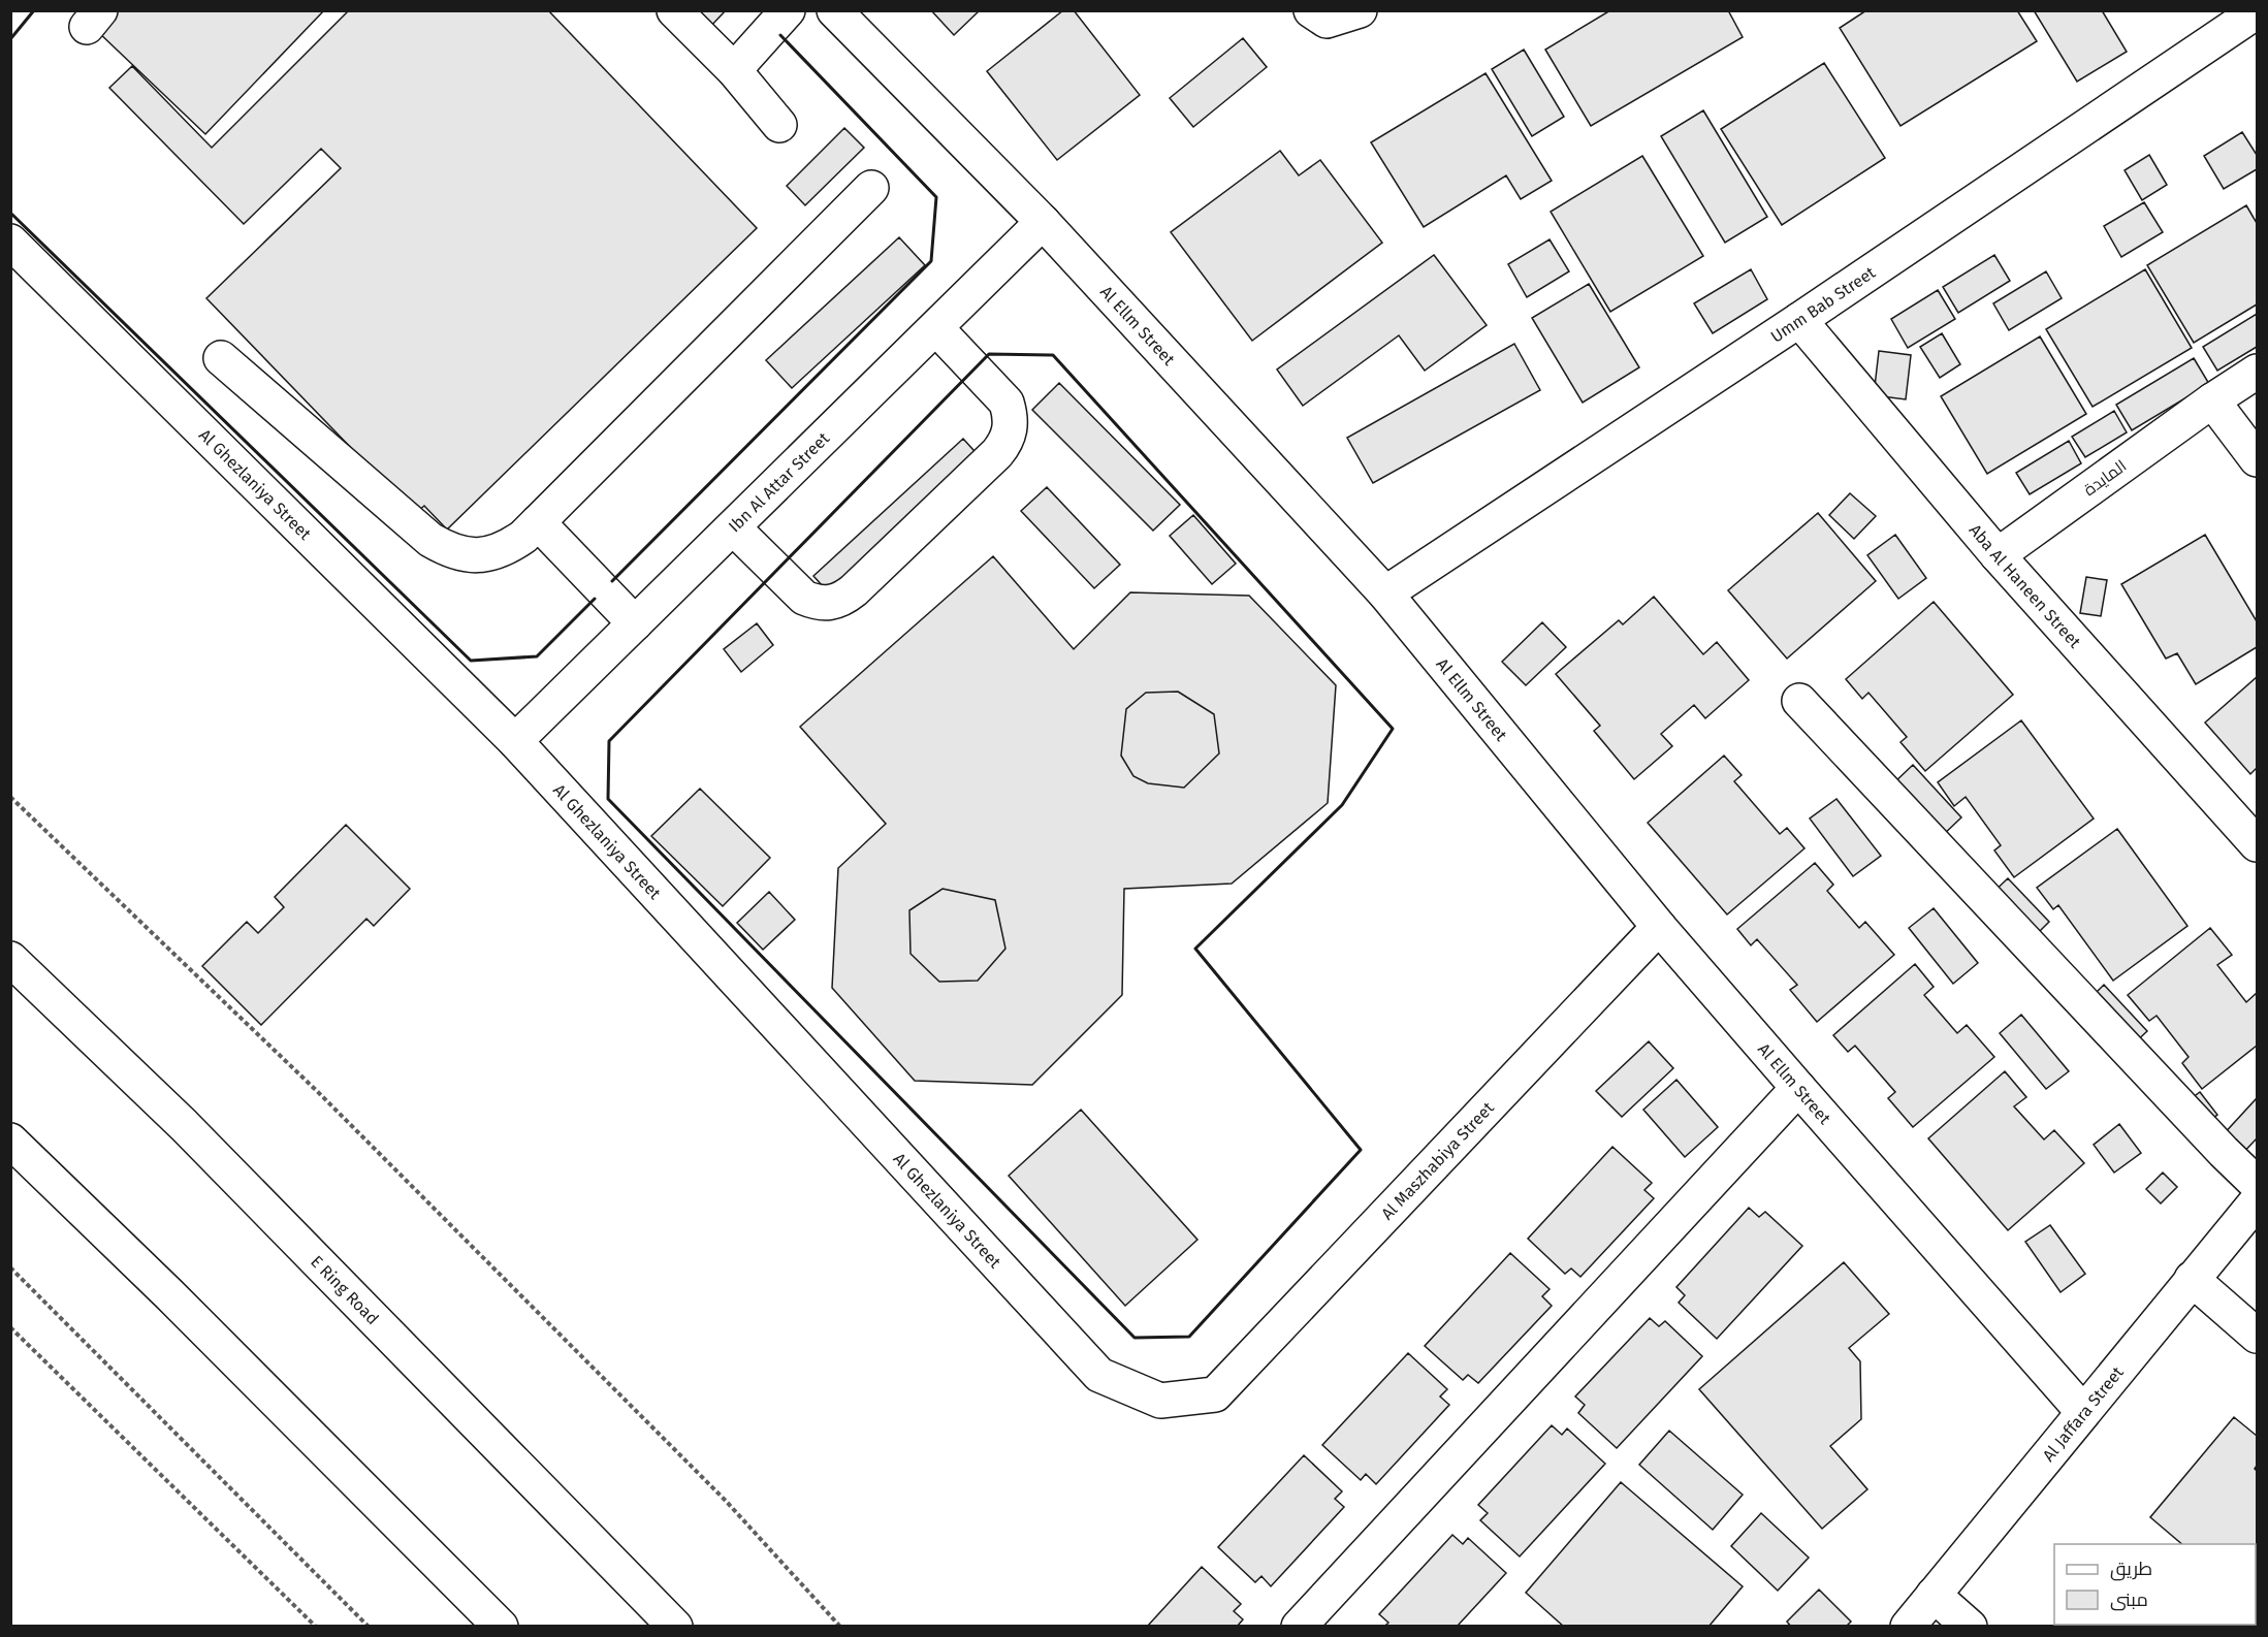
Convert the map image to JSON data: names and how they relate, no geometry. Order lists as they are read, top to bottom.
{
  "streets": {
    "street": [
      "Umm Bab Street",
      "Al Ellm Street",
      "المايدة",
      "Ibn Al Attar Street",
      "Al Ghezlaniya Street",
      "Aba Al Haneen Street",
      "Al Maszhabiya Street",
      "E Ring Road",
      "Al Jaffara Street"
    ]
  },
  "crossings": [
    ["Umm Bab Street", "Al Ellm Street"],
    ["Umm Bab Street", "Aba Al Haneen Street"],
    ["Al Ellm Street", "Ibn Al Attar Street"],
    ["Al Ellm Street", "Al Maszhabiya Street"],
    ["Al Ellm Street", "Al Jaffara Street"],
    ["المايدة", "Aba Al Haneen Street"],
    ["Ibn Al Attar Street", "Al Ghezlaniya Street"],
    ["Al Ghezlaniya Street", "Al Maszhabiya Street"]
  ],
  "legend": ["طريق", "مبنى"]
}
